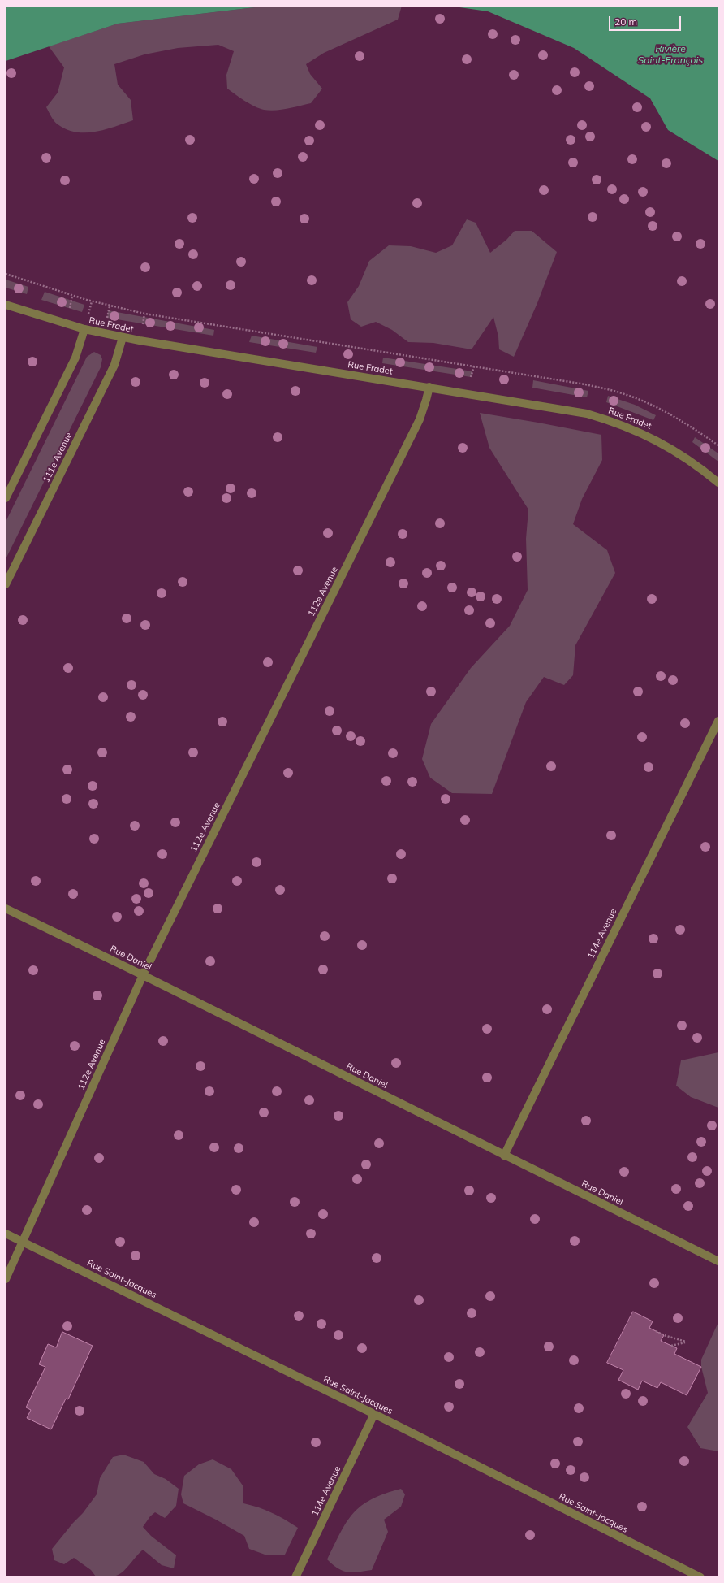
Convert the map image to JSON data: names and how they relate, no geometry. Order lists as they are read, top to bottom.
{
  "streets": {
    "street": [
      "Rue Fradet",
      "111e Avenue",
      "112e Avenue",
      "114e Avenue",
      "Rue Daniel",
      "Rue Saint-Jacques"
    ]
  },
  "crossings": [
    ["Rue Fradet", "111e Avenue"],
    ["Rue Fradet", "112e Avenue"],
    ["112e Avenue", "Rue Daniel"],
    ["112e Avenue", "Rue Saint-Jacques"],
    ["114e Avenue", "Rue Daniel"],
    ["114e Avenue", "Rue Saint-Jacques"]
  ],
  "water": ["Rivière Saint-François"],
  "scale_bar": "20 m"
}
